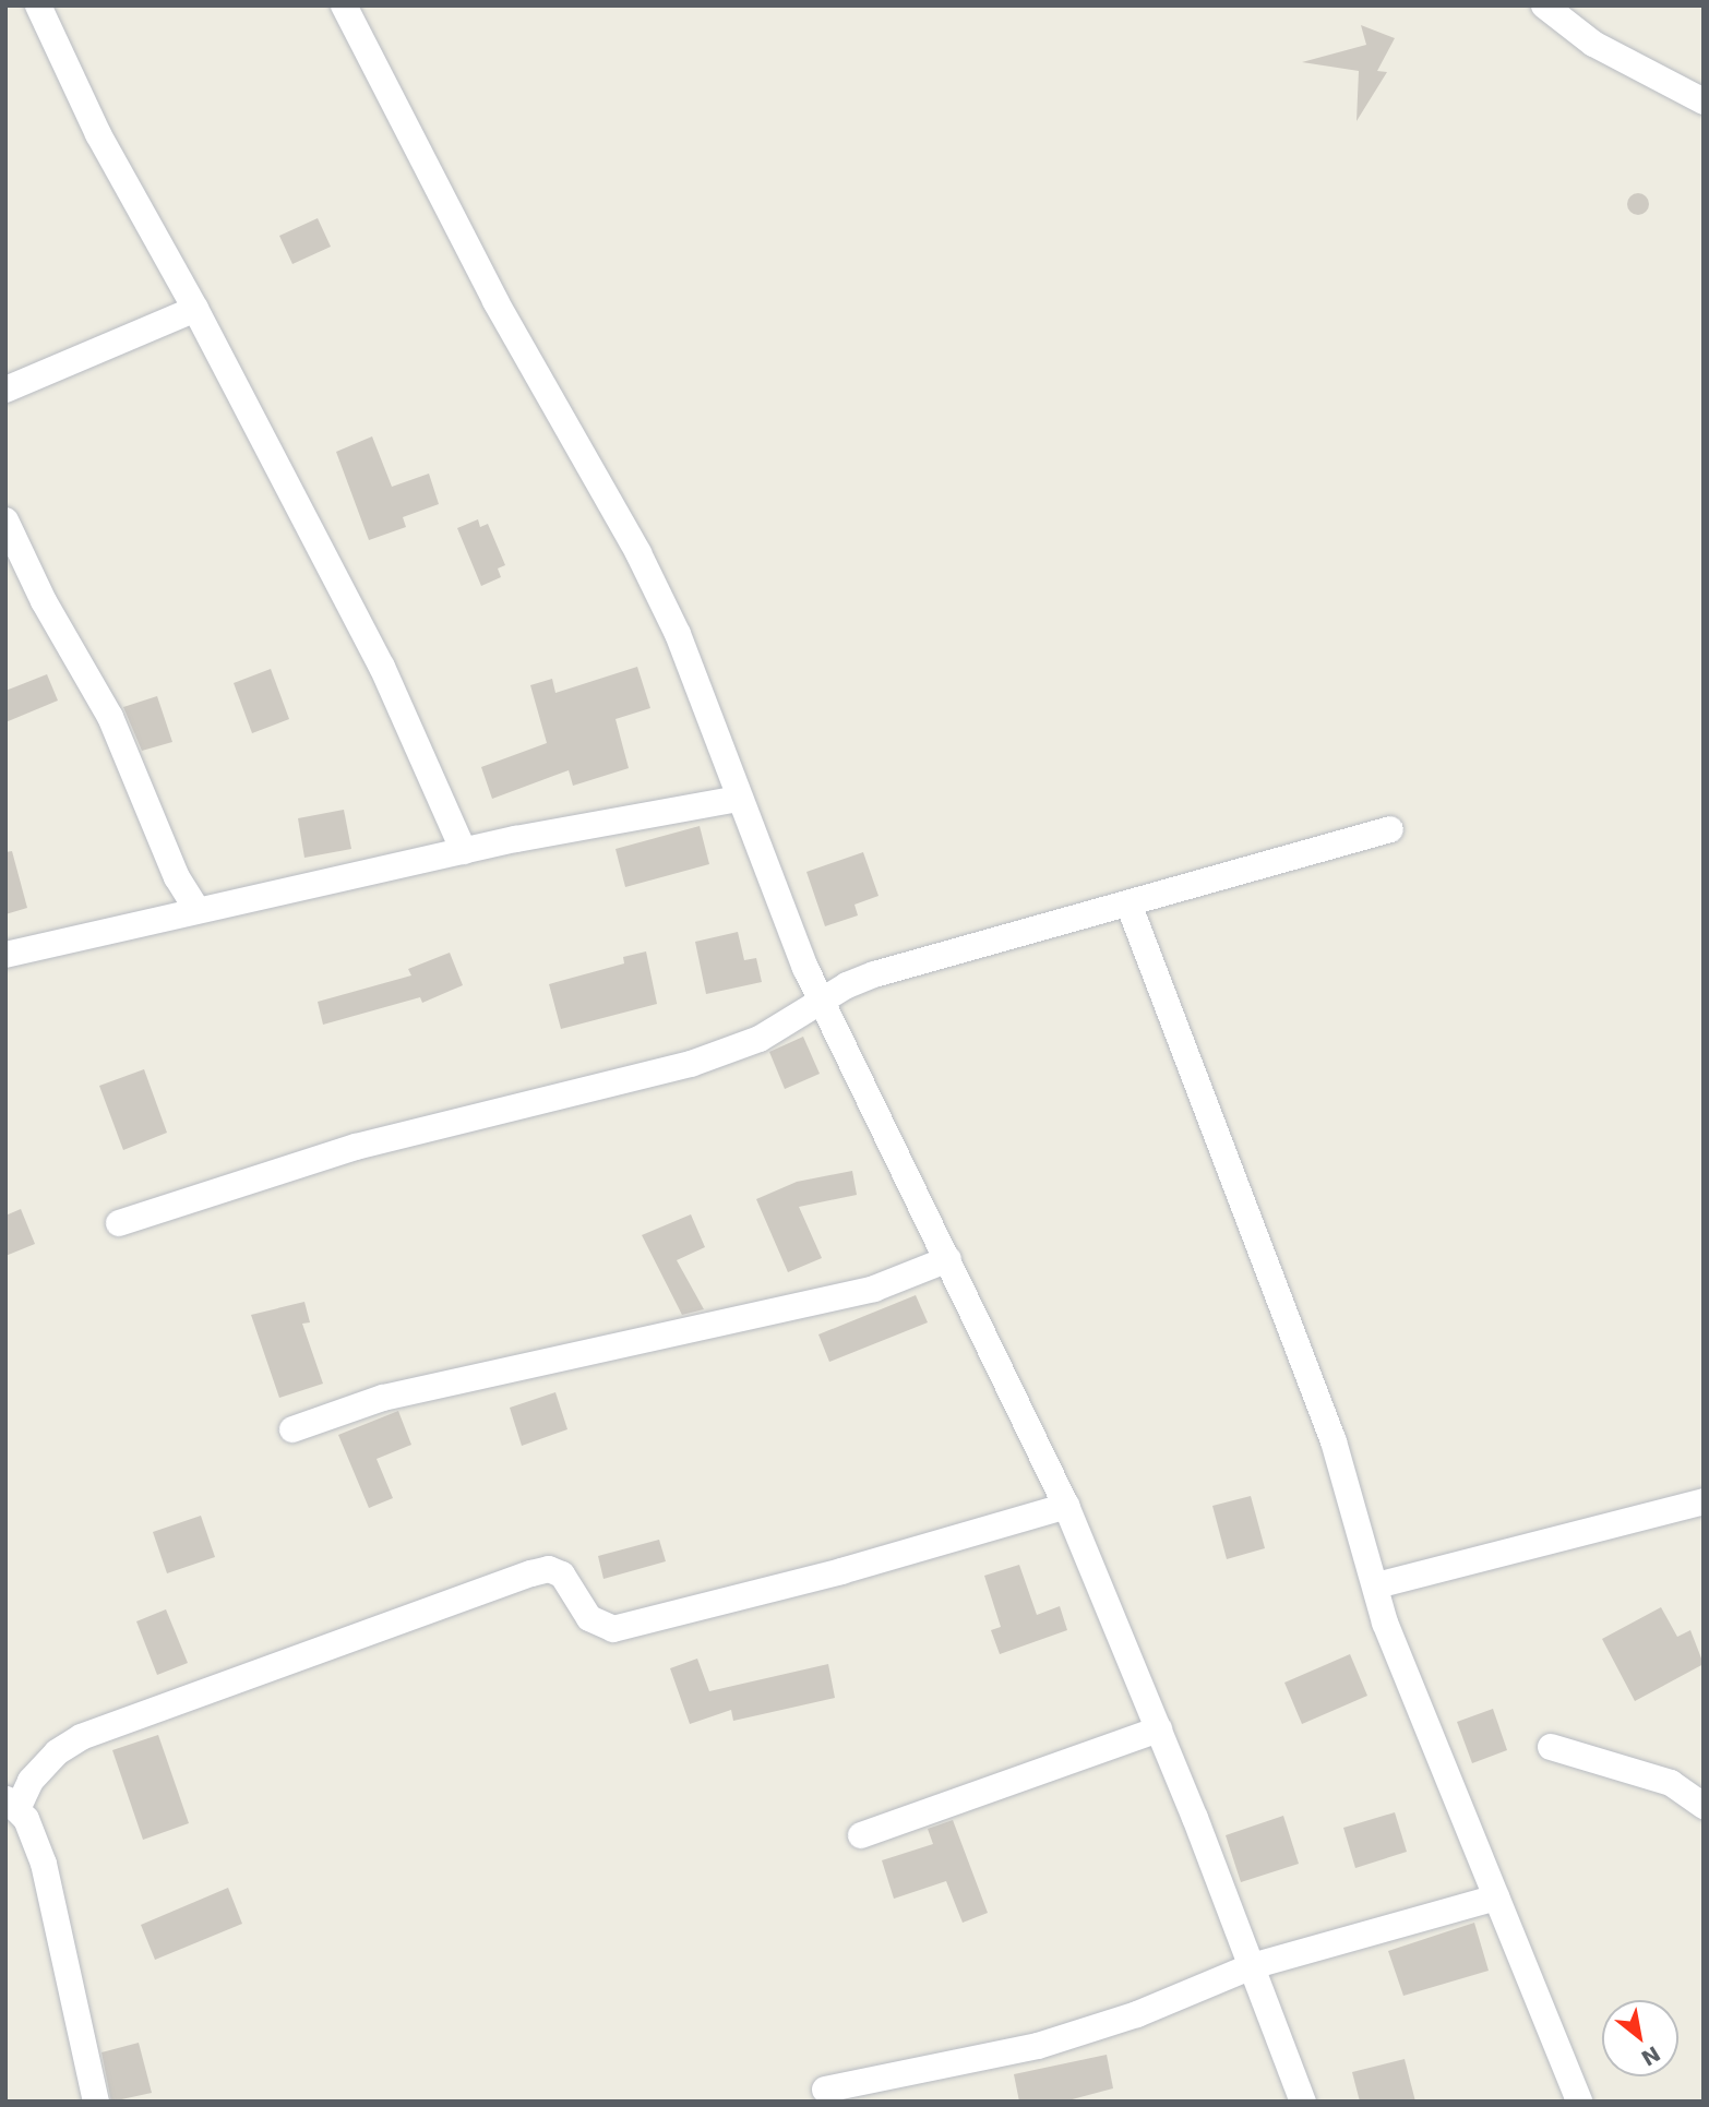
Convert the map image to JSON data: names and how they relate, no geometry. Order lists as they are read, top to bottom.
{
  "north": "bottom right"
}
